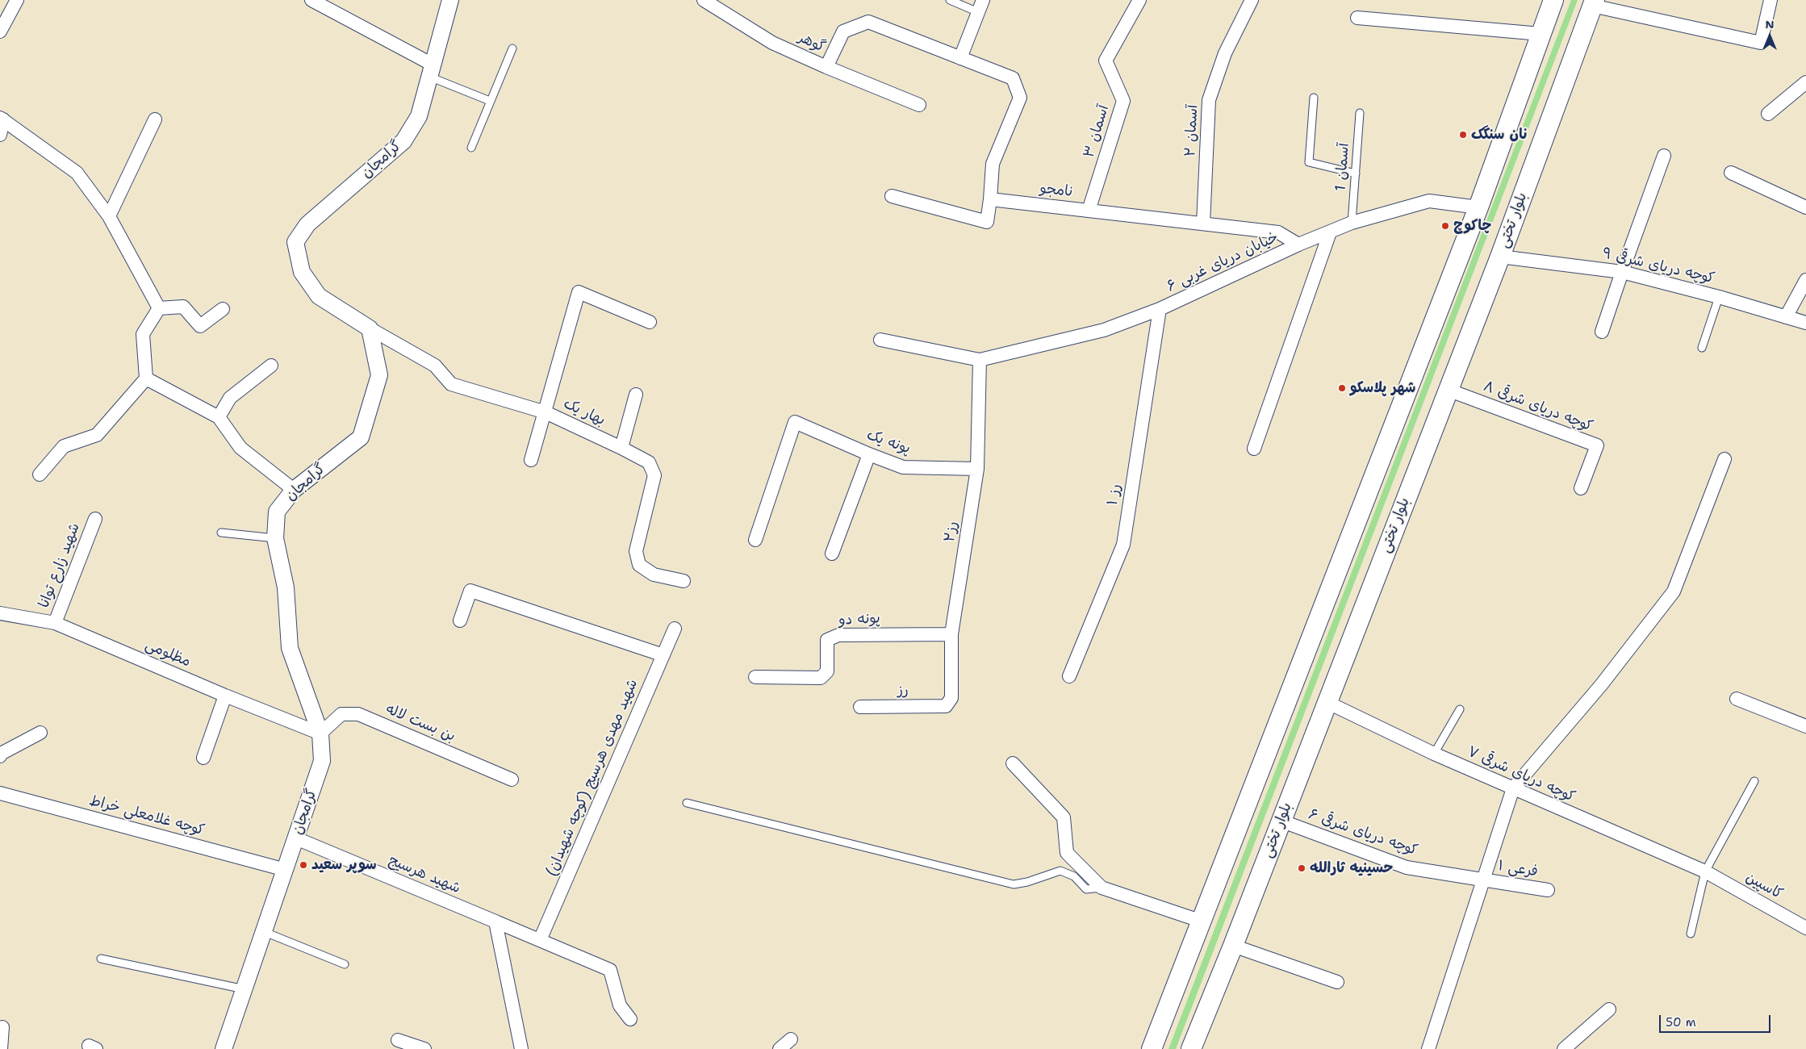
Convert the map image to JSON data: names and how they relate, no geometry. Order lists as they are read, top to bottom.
{
  "streets": {
    "main road": ["بلوار تختی"],
    "street": [
      "گوهر",
      "آسمان ۲",
      "آسمان ۳",
      "گرامجان",
      "نامجو",
      "خیابان دریای غربی ۶",
      "کوچه دریای شرقی ۹",
      "کوچه دریای شرقی ۸",
      "بهار یک",
      "پونه یک",
      "رز ۱",
      "رز۲",
      "شهید زارع توانا",
      "پونه دو",
      "مظلومی",
      "رز",
      "بن بست لاله",
      "کوچه دریای شرقی ۷",
      "شهید مهدی هرسیج (کوچه شهیدان)",
      "کوچه غلامعلی خراط",
      "کوچه دریای شرقی ۶",
      "فرعی ۱",
      "شهید هرسیج",
      "کاسپين"
    ],
    "lane": ["آسمان 1"]
  },
  "crossings": [
    ["آسمان ۲", "نامجو"],
    ["آسمان ۳", "نامجو"],
    ["گرامجان", "بهار یک"],
    ["گرامجان", "مظلومی"],
    ["گرامجان", "بن بست لاله"],
    ["گرامجان", "کوچه غلامعلی خراط"],
    ["گرامجان", "شهید هرسیج"],
    ["آسمان 1", "خیابان دریای غربی ۶"],
    ["نامجو", "خیابان دریای غربی ۶"],
    ["بلوار تختی", "کوچه دریای شرقی ۹"],
    ["بلوار تختی", "کوچه دریای شرقی ۸"],
    ["بلوار تختی", "کوچه دریای شرقی ۷"],
    ["بلوار تختی", "کوچه دریای شرقی ۶"],
    ["خیابان دریای غربی ۶", "رز ۱"],
    ["خیابان دریای غربی ۶", "رز۲"],
    ["پونه یک", "رز۲"],
    ["رز۲", "پونه دو"],
    ["رز۲", "رز"],
    ["شهید زارع توانا", "مظلومی"],
    ["مظلومی", "بن بست لاله"],
    ["کوچه دریای شرقی ۷", "کاسپين"],
    ["شهید مهدی هرسیج (کوچه شهیدان)", "شهید هرسیج"],
    ["کوچه دریای شرقی ۶", "فرعی ۱"]
  ],
  "places": [
    "نان سنگک",
    "چاکوچ",
    "شهر پلاسکو",
    "سوپر سعید",
    "حسینیه ثارالله"
  ],
  "scale_bar": "50 m",
  "north": "top"
}
